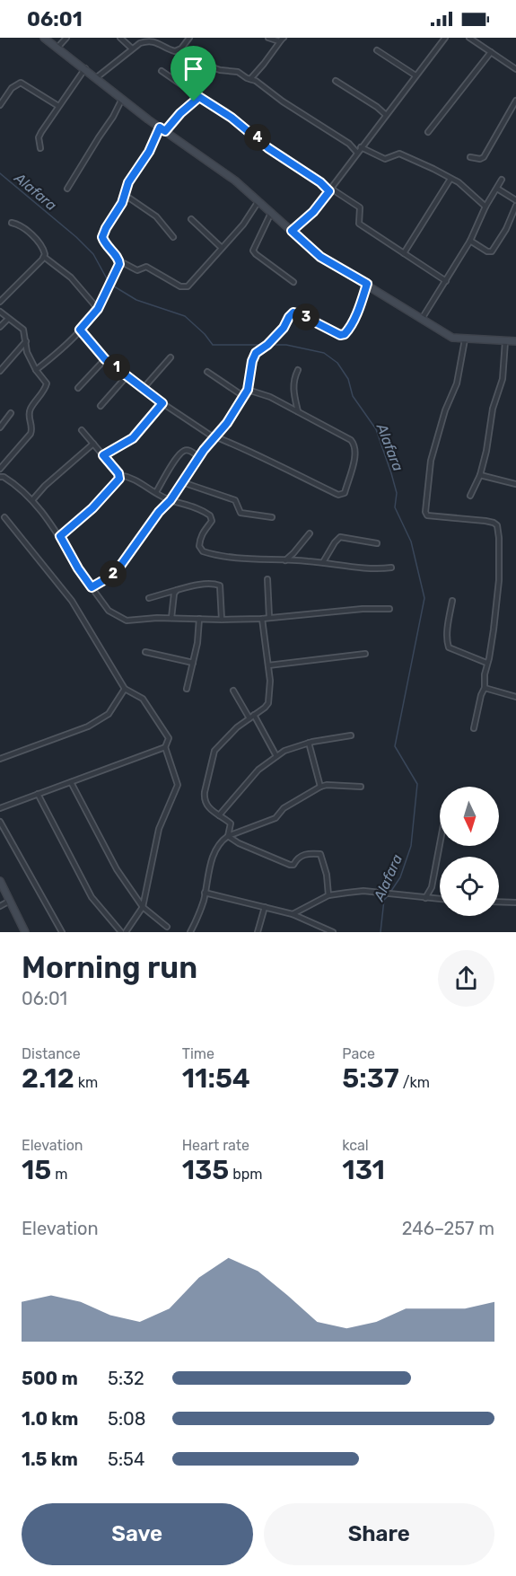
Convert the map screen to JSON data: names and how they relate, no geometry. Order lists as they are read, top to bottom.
{
  "water": ["Alafara"],
  "north": "bottom",
  "page": {
    "status": "06:01",
    "pins": [
      "4",
      "3",
      "1",
      "2"
    ],
    "heading": ["Morning run", "06:01"],
    "stats": [
      ["Distance", "2.12 km"],
      ["Time", "11:54"],
      ["Pace", "5:37 /km"],
      ["Elevation", "15 m"],
      ["Heart rate", "135 bpm"],
      ["kcal", "131"]
    ],
    "chart": ["Elevation", "246–257 m"],
    "list": [
      {
        "name": "500 m",
        "note": "5:32"
      },
      {
        "name": "1.0 km",
        "note": "5:08"
      },
      {
        "name": "1.5 km",
        "note": "5:54"
      }
    ],
    "buttons": ["Save", "Share"]
  }
}
